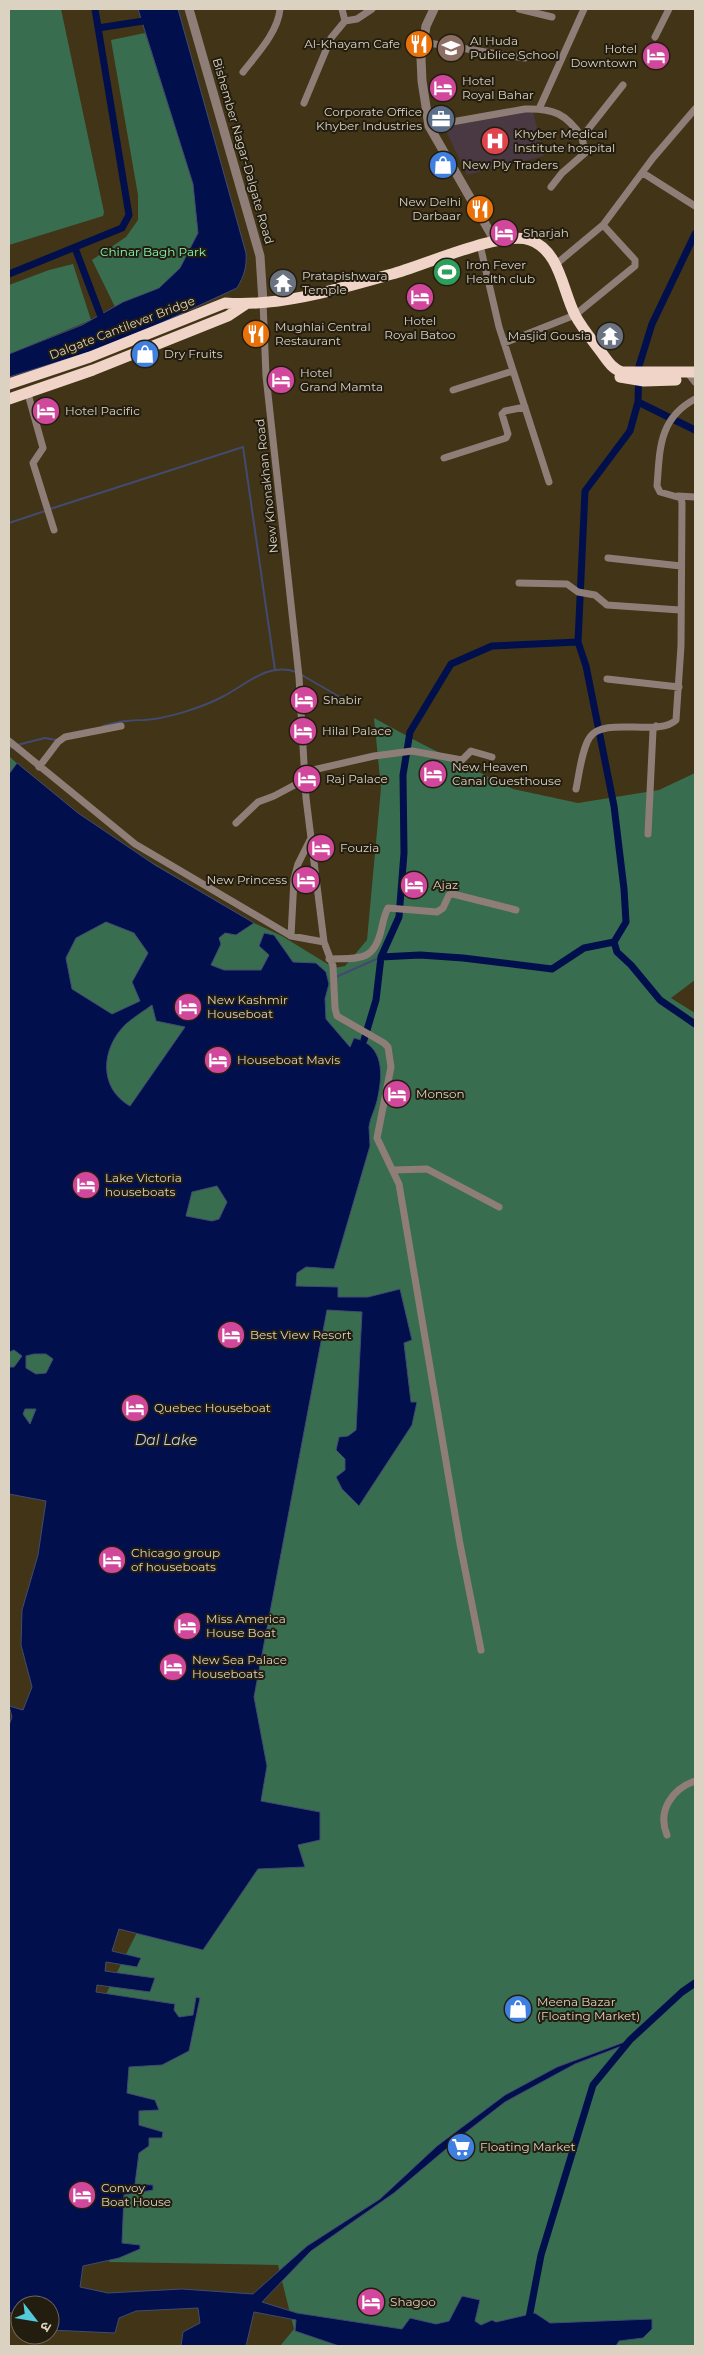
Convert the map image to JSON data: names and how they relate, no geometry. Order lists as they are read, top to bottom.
{
  "streets": {
    "highway": ["Dalgate Cantilever Bridge"],
    "street": ["Bishember Nagar-Dalgate Road", "New Khonakhan Road"]
  },
  "crossings": [
    ["Bishember Nagar-Dalgate Road", "Dalgate Cantilever Bridge"],
    ["Bishember Nagar-Dalgate Road", "New Khonakhan Road"],
    ["Dalgate Cantilever Bridge", "New Khonakhan Road"]
  ],
  "water": ["Dal Lake"],
  "parks": ["Chinar Bagh Park"],
  "places": {
    "restaurant": ["Al-Khayam Cafe", "New Delhi Darbaar", "Mughlai Central Restaurant"],
    "school or university": ["Al Huda Publice School"],
    "hotel": [
      "Hotel Downtown",
      "Hotel Royal Bahar",
      "Sharjah",
      "Hotel Royal Batoo",
      "Hotel Grand Mamta",
      "Hotel Pacific",
      "Shabir",
      "Hilal Palace",
      "New Heaven Canal Guesthouse",
      "Raj Palace",
      "Fouzia",
      "New Princess",
      "Ajaz",
      "New Kashmir Houseboat",
      "Houseboat Mavis",
      "Monson",
      "Lake Victoria houseboats",
      "Best View Resort",
      "Quebec Houseboat",
      "Chicago group of houseboats",
      "Miss America House Boat",
      "New Sea Palace Houseboats",
      "Convoy Boat House",
      "Shagoo"
    ],
    "office": ["Corporate Office Khyber Industries"],
    "hospital": ["Khyber Medical Institute hospital"],
    "shop": ["New Ply Traders", "Dry Fruits", "Meena Bazar (Floating Market)"],
    "sports": ["Iron Fever Health club"],
    "temple": ["Pratapishwara Temple", "Masjid Gousia"],
    "supermarket": ["Floating Market"]
  },
  "north": "bottom right"
}
